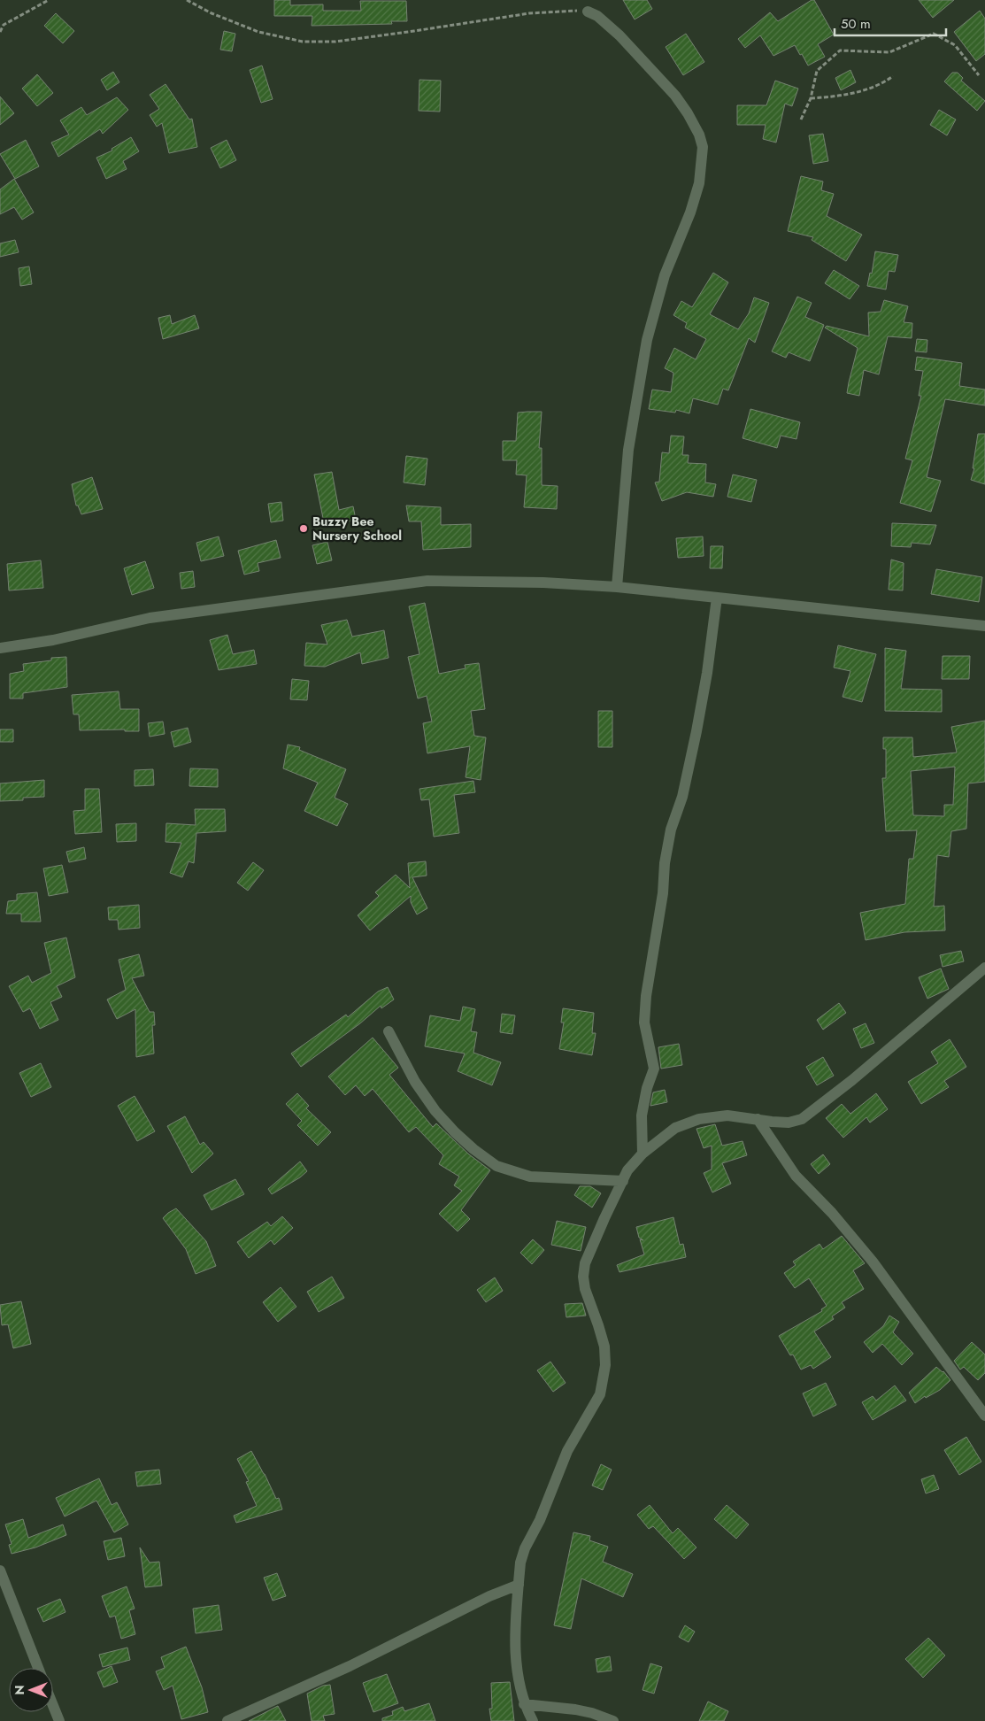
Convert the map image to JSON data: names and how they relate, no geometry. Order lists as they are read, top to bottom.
{
  "places": ["Buzzy Bee Nursery School"],
  "scale_bar": "50 m",
  "north": "left"
}
